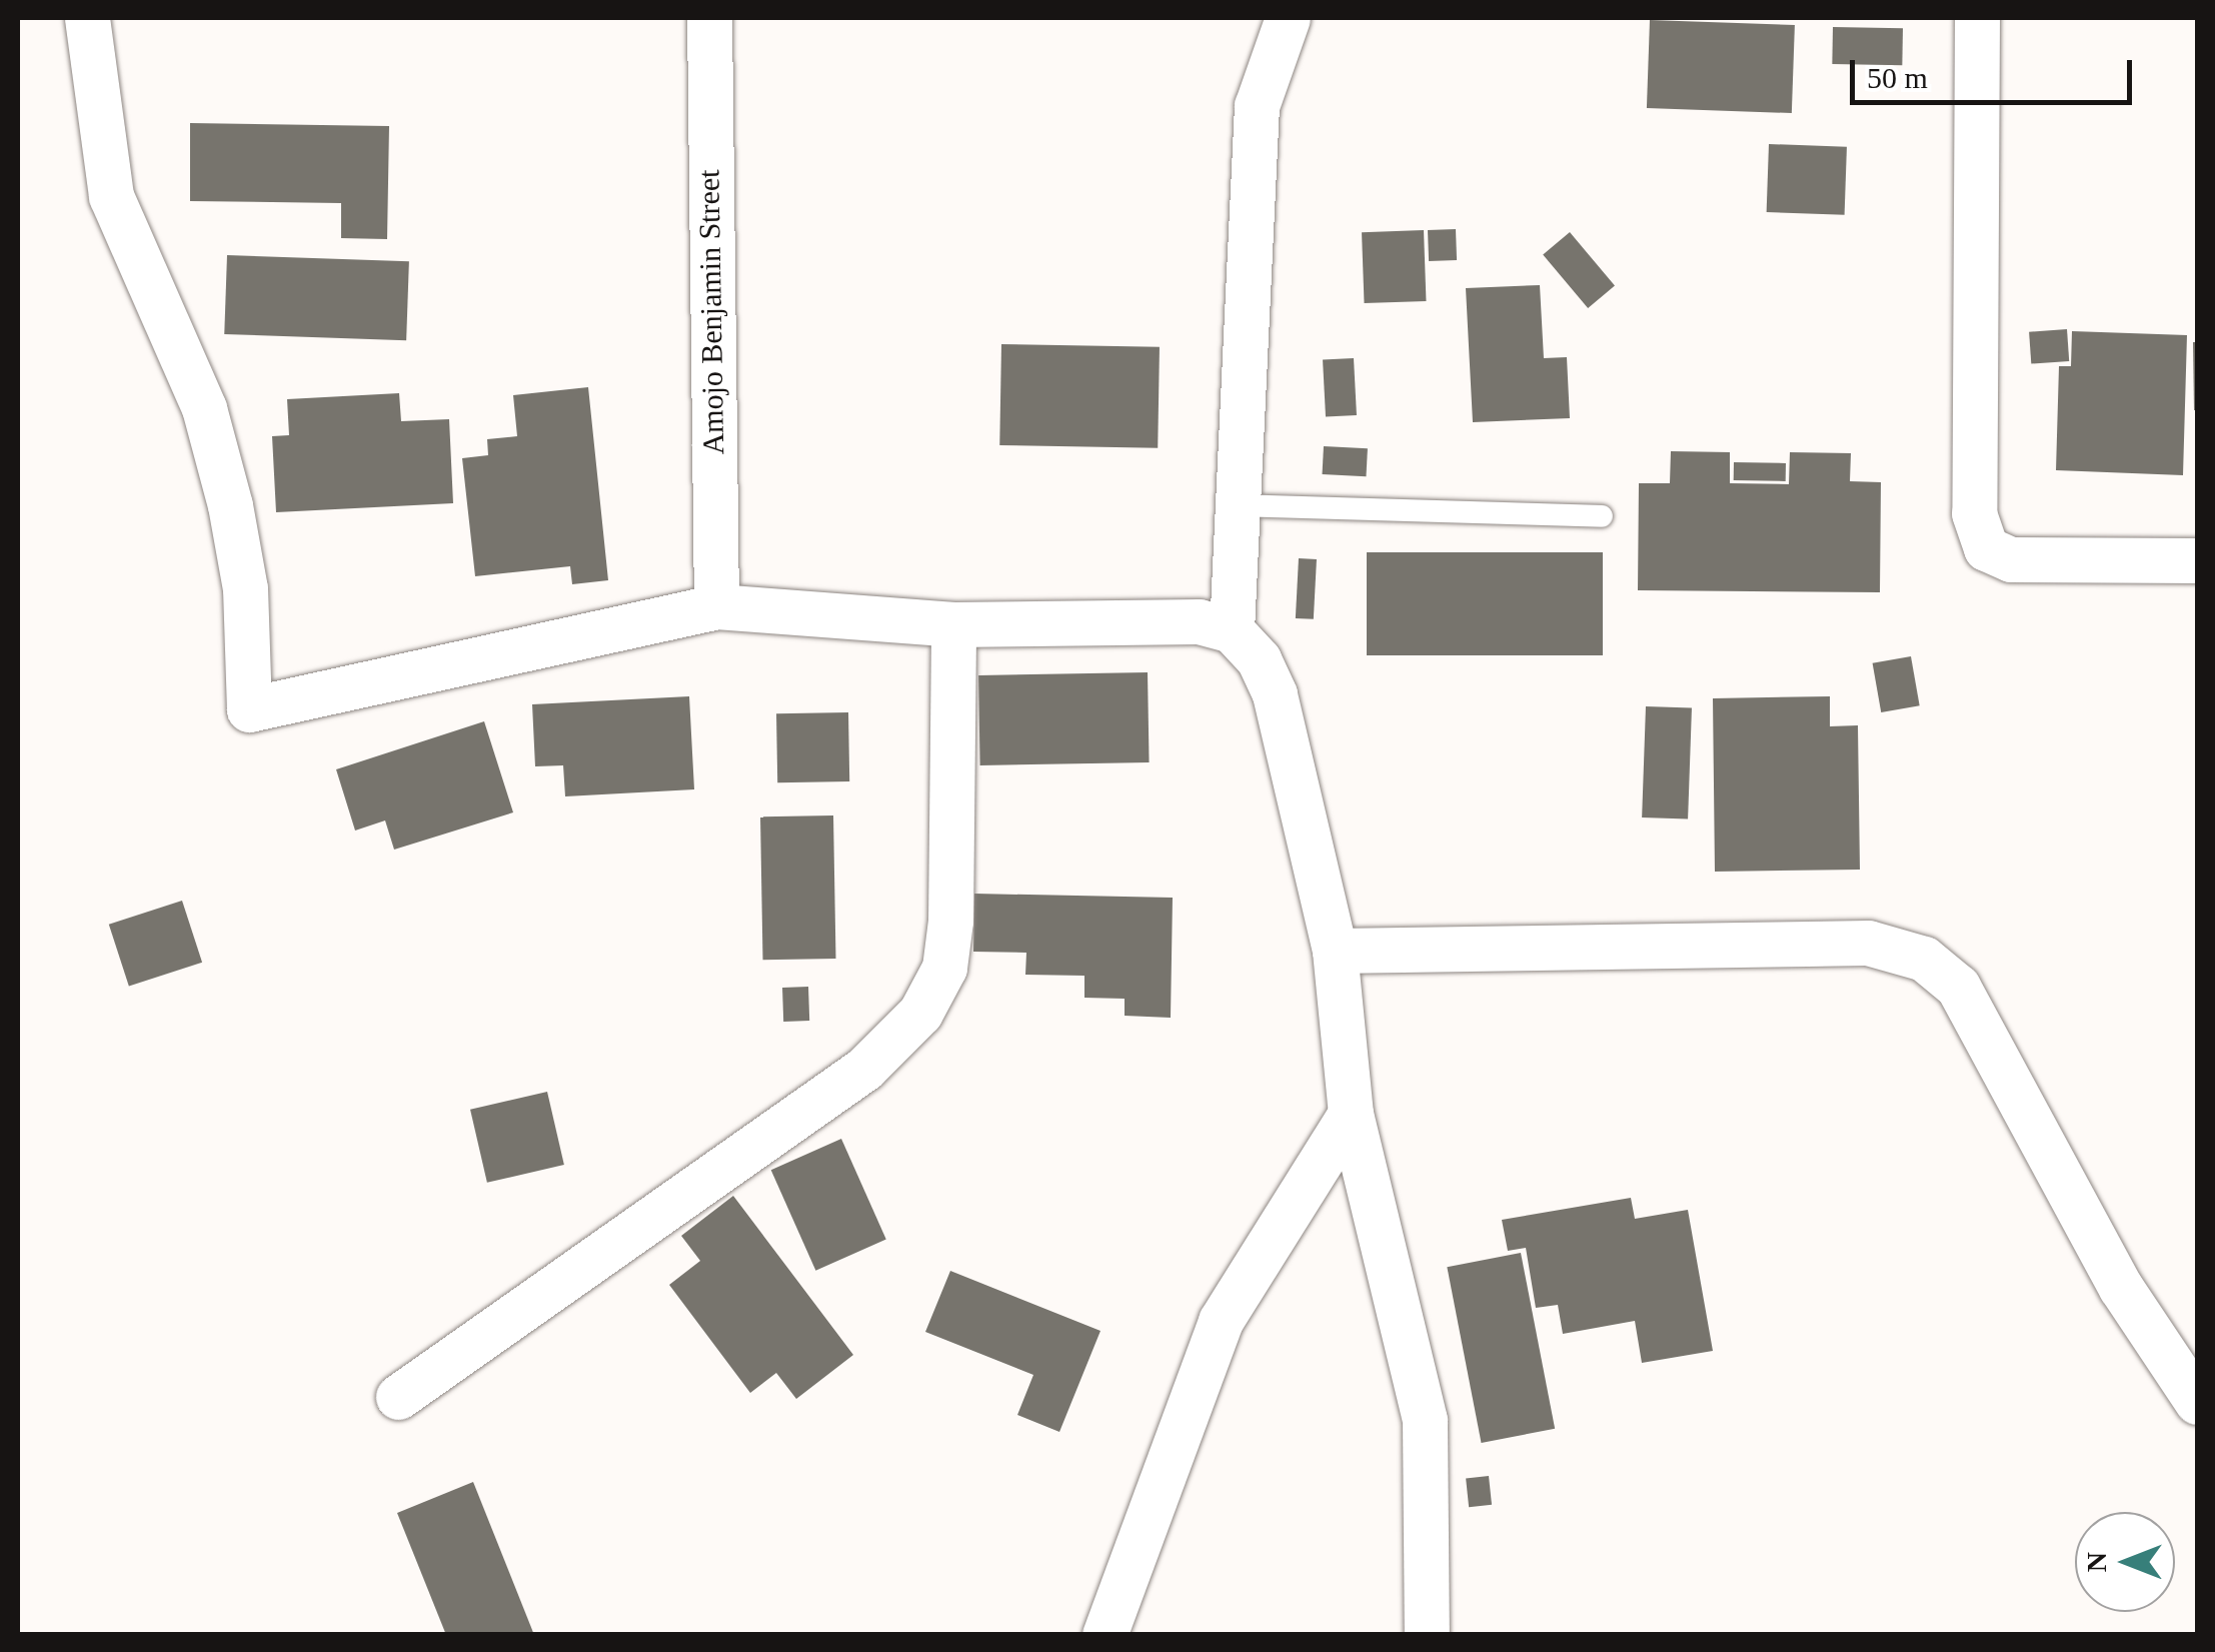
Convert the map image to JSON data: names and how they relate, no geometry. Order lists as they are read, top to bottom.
{
  "streets": {
    "street": ["Amojo Benjamin Street"]
  },
  "scale_bar": "50 m",
  "north": "left"
}
